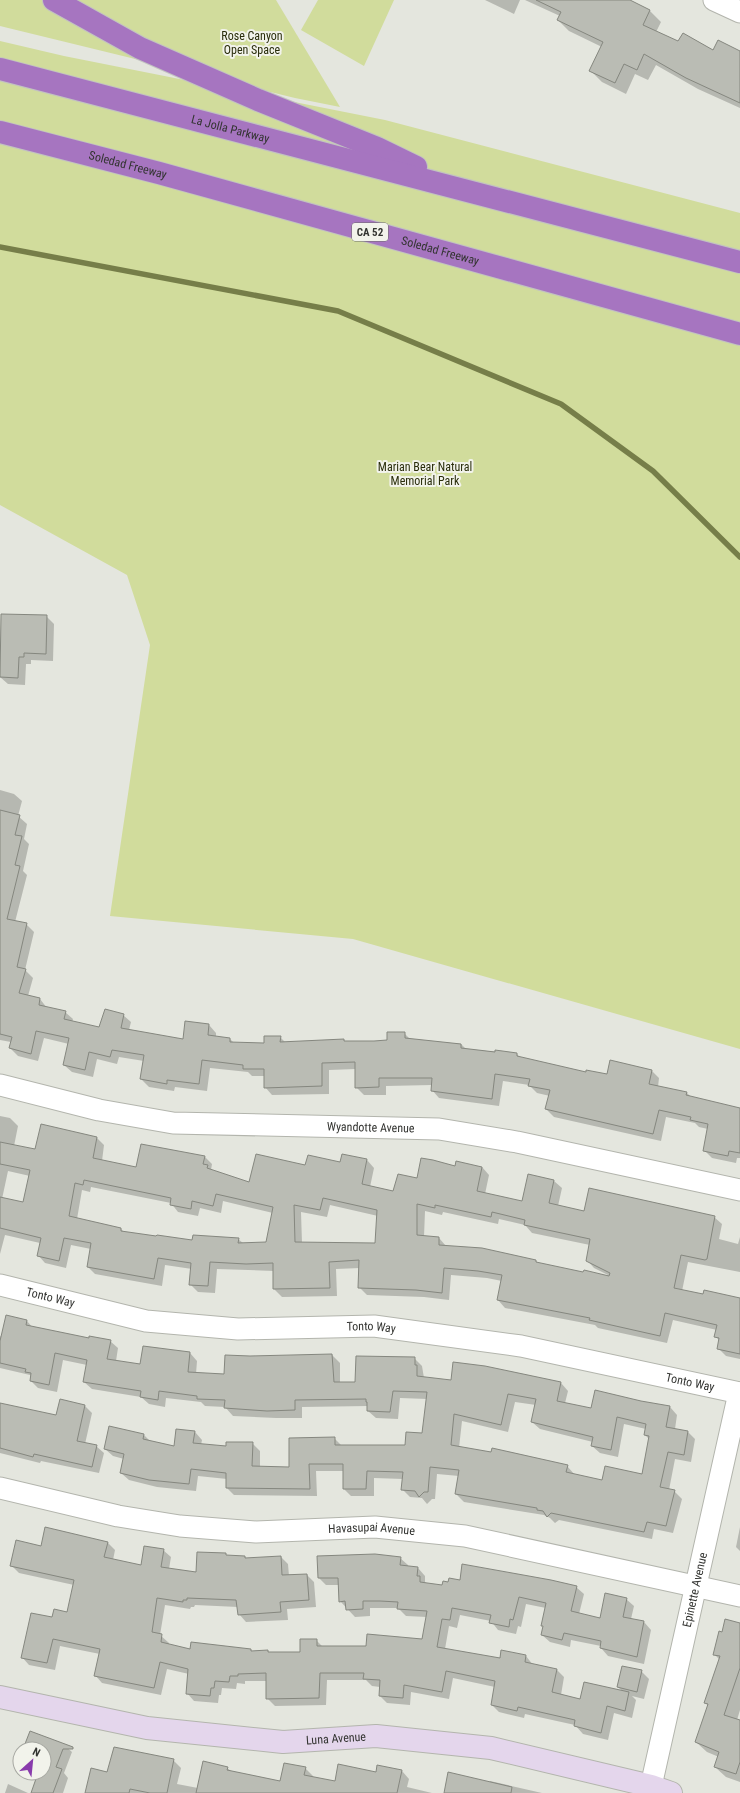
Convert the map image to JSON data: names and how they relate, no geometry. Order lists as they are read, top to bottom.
{
  "streets": {
    "highway": ["La Jolla Parkway", "Soledad Freeway", "CA 52"],
    "street": [
      "Wyandotte Avenue",
      "Tonto Way",
      "Havasupai Avenue",
      "Epinette Avenue",
      "Luna Avenue"
    ]
  },
  "crossings": [
    ["Tonto Way", "Epinette Avenue"],
    ["Havasupai Avenue", "Epinette Avenue"],
    ["Epinette Avenue", "Luna Avenue"]
  ],
  "parks": ["Rose Canyon Open Space", "Marian Bear Natural Memorial Park"],
  "north": "top right"
}
